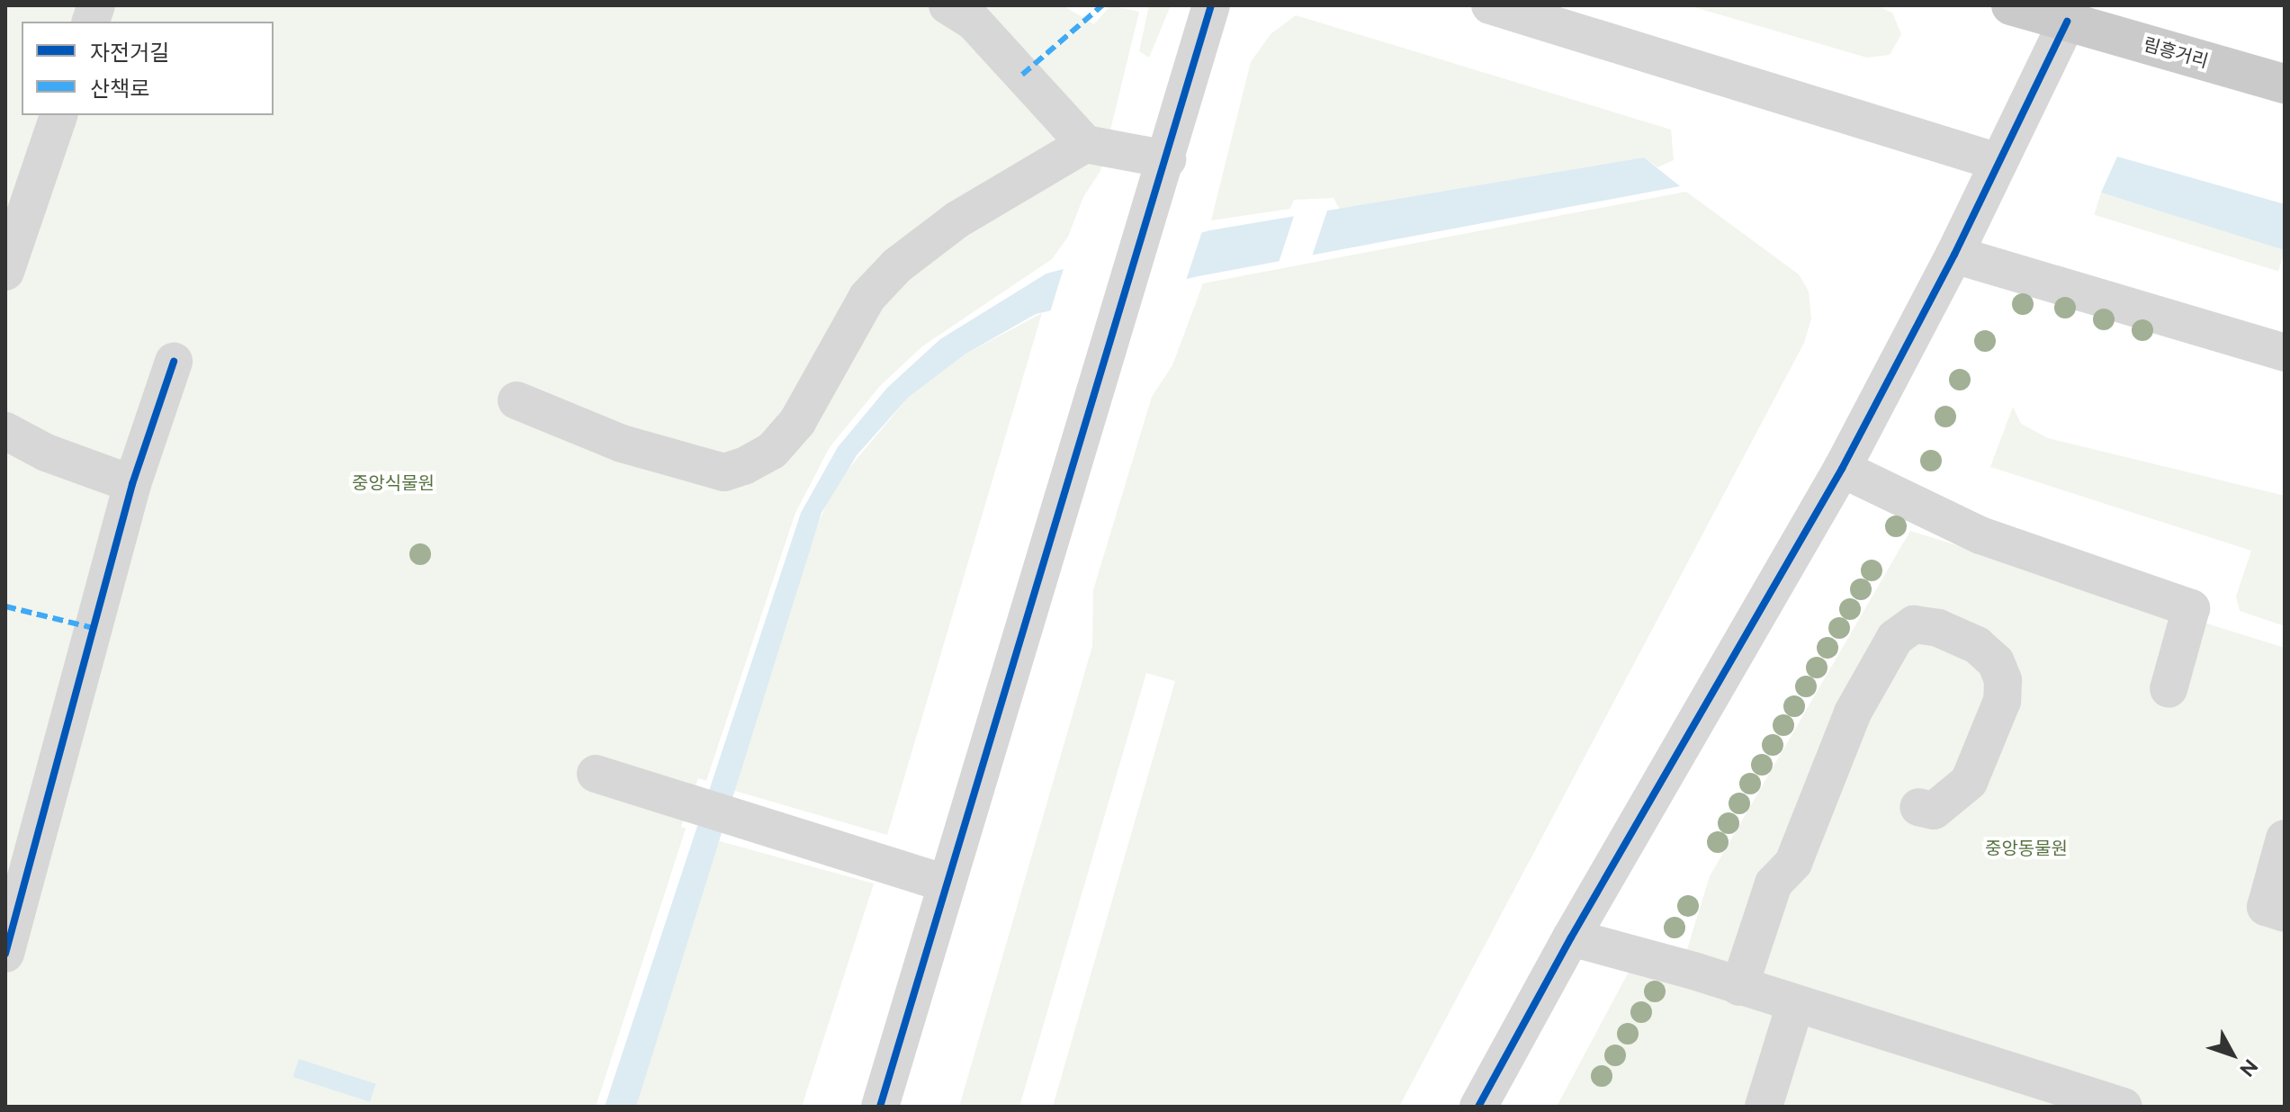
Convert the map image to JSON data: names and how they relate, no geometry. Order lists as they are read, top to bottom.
{
  "streets": {
    "main road": ["림흥거리"]
  },
  "parks": ["중앙식물원", "중앙동물원"],
  "legend": ["자전거길", "산책로"],
  "north": "bottom right"
}
